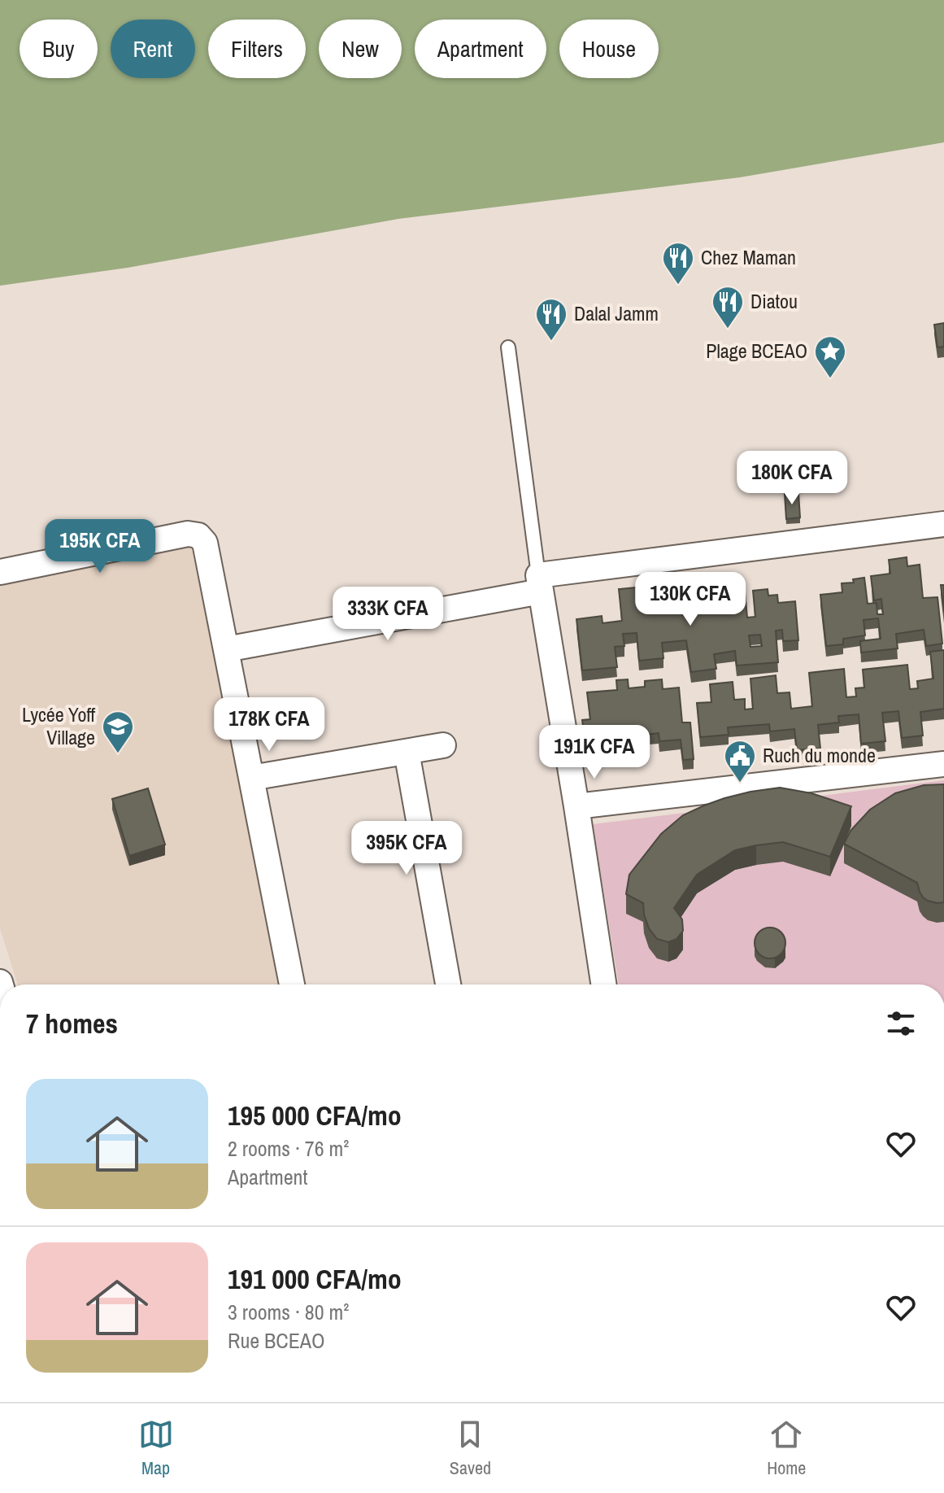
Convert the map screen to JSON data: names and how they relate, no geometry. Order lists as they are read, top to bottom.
{
  "places": {
    "restaurant": ["Chez Maman", "Diatou", "Dalal Jamm"],
    "place": ["Plage BCEAO"],
    "school or university": ["Lycée Yoff Village"],
    "public building": ["Ruch du monde"]
  },
  "page": {
    "chip": [
      "Buy",
      "Rent",
      "Filters",
      "New",
      "Apartment",
      "House"
    ],
    "price": [
      "180K CFA",
      "195K CFA",
      "130K CFA",
      "333K CFA",
      "178K CFA",
      "191K CFA",
      "395K CFA"
    ],
    "heading": "7 homes",
    "list": [
      {
        "name": "195 000 CFA/mo",
        "note": "2 rooms · 76 m² · Apartment"
      },
      {
        "name": "191 000 CFA/mo",
        "note": "3 rooms · 80 m² · Rue BCEAO"
      }
    ],
    "tabs": ["Map", "Saved", "Home"]
  }
}
